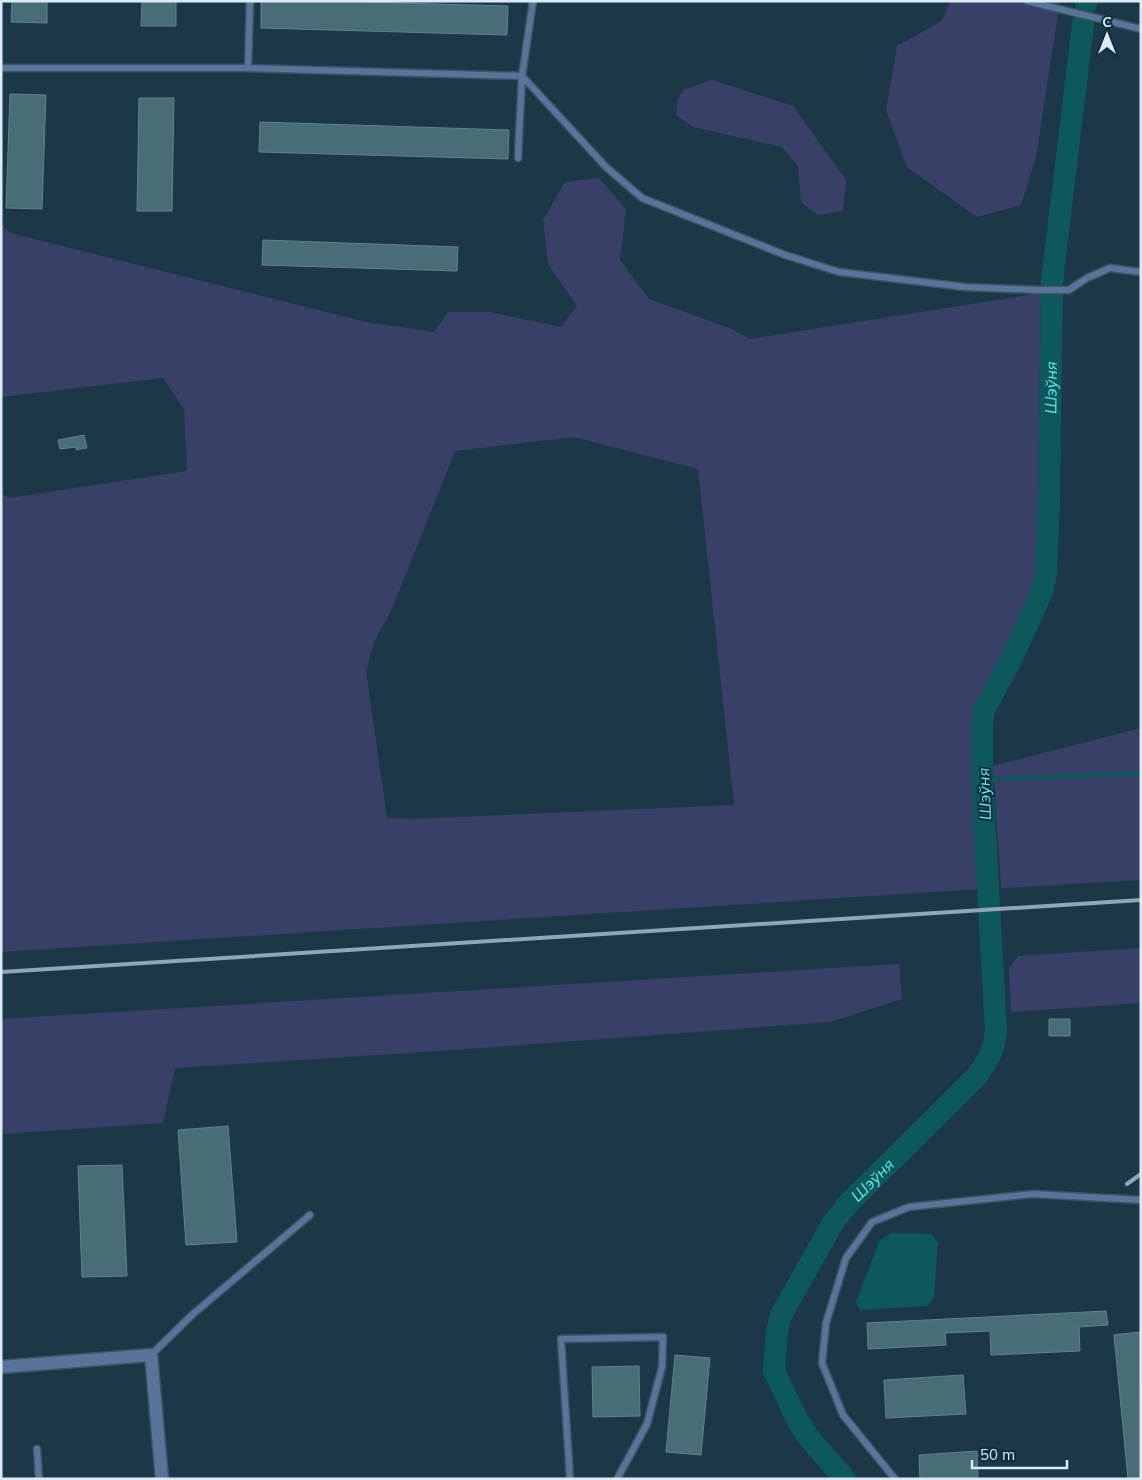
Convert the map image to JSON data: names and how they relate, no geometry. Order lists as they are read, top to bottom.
{
  "water": ["Шэўня"],
  "scale_bar": "50 m",
  "north": "top"
}
